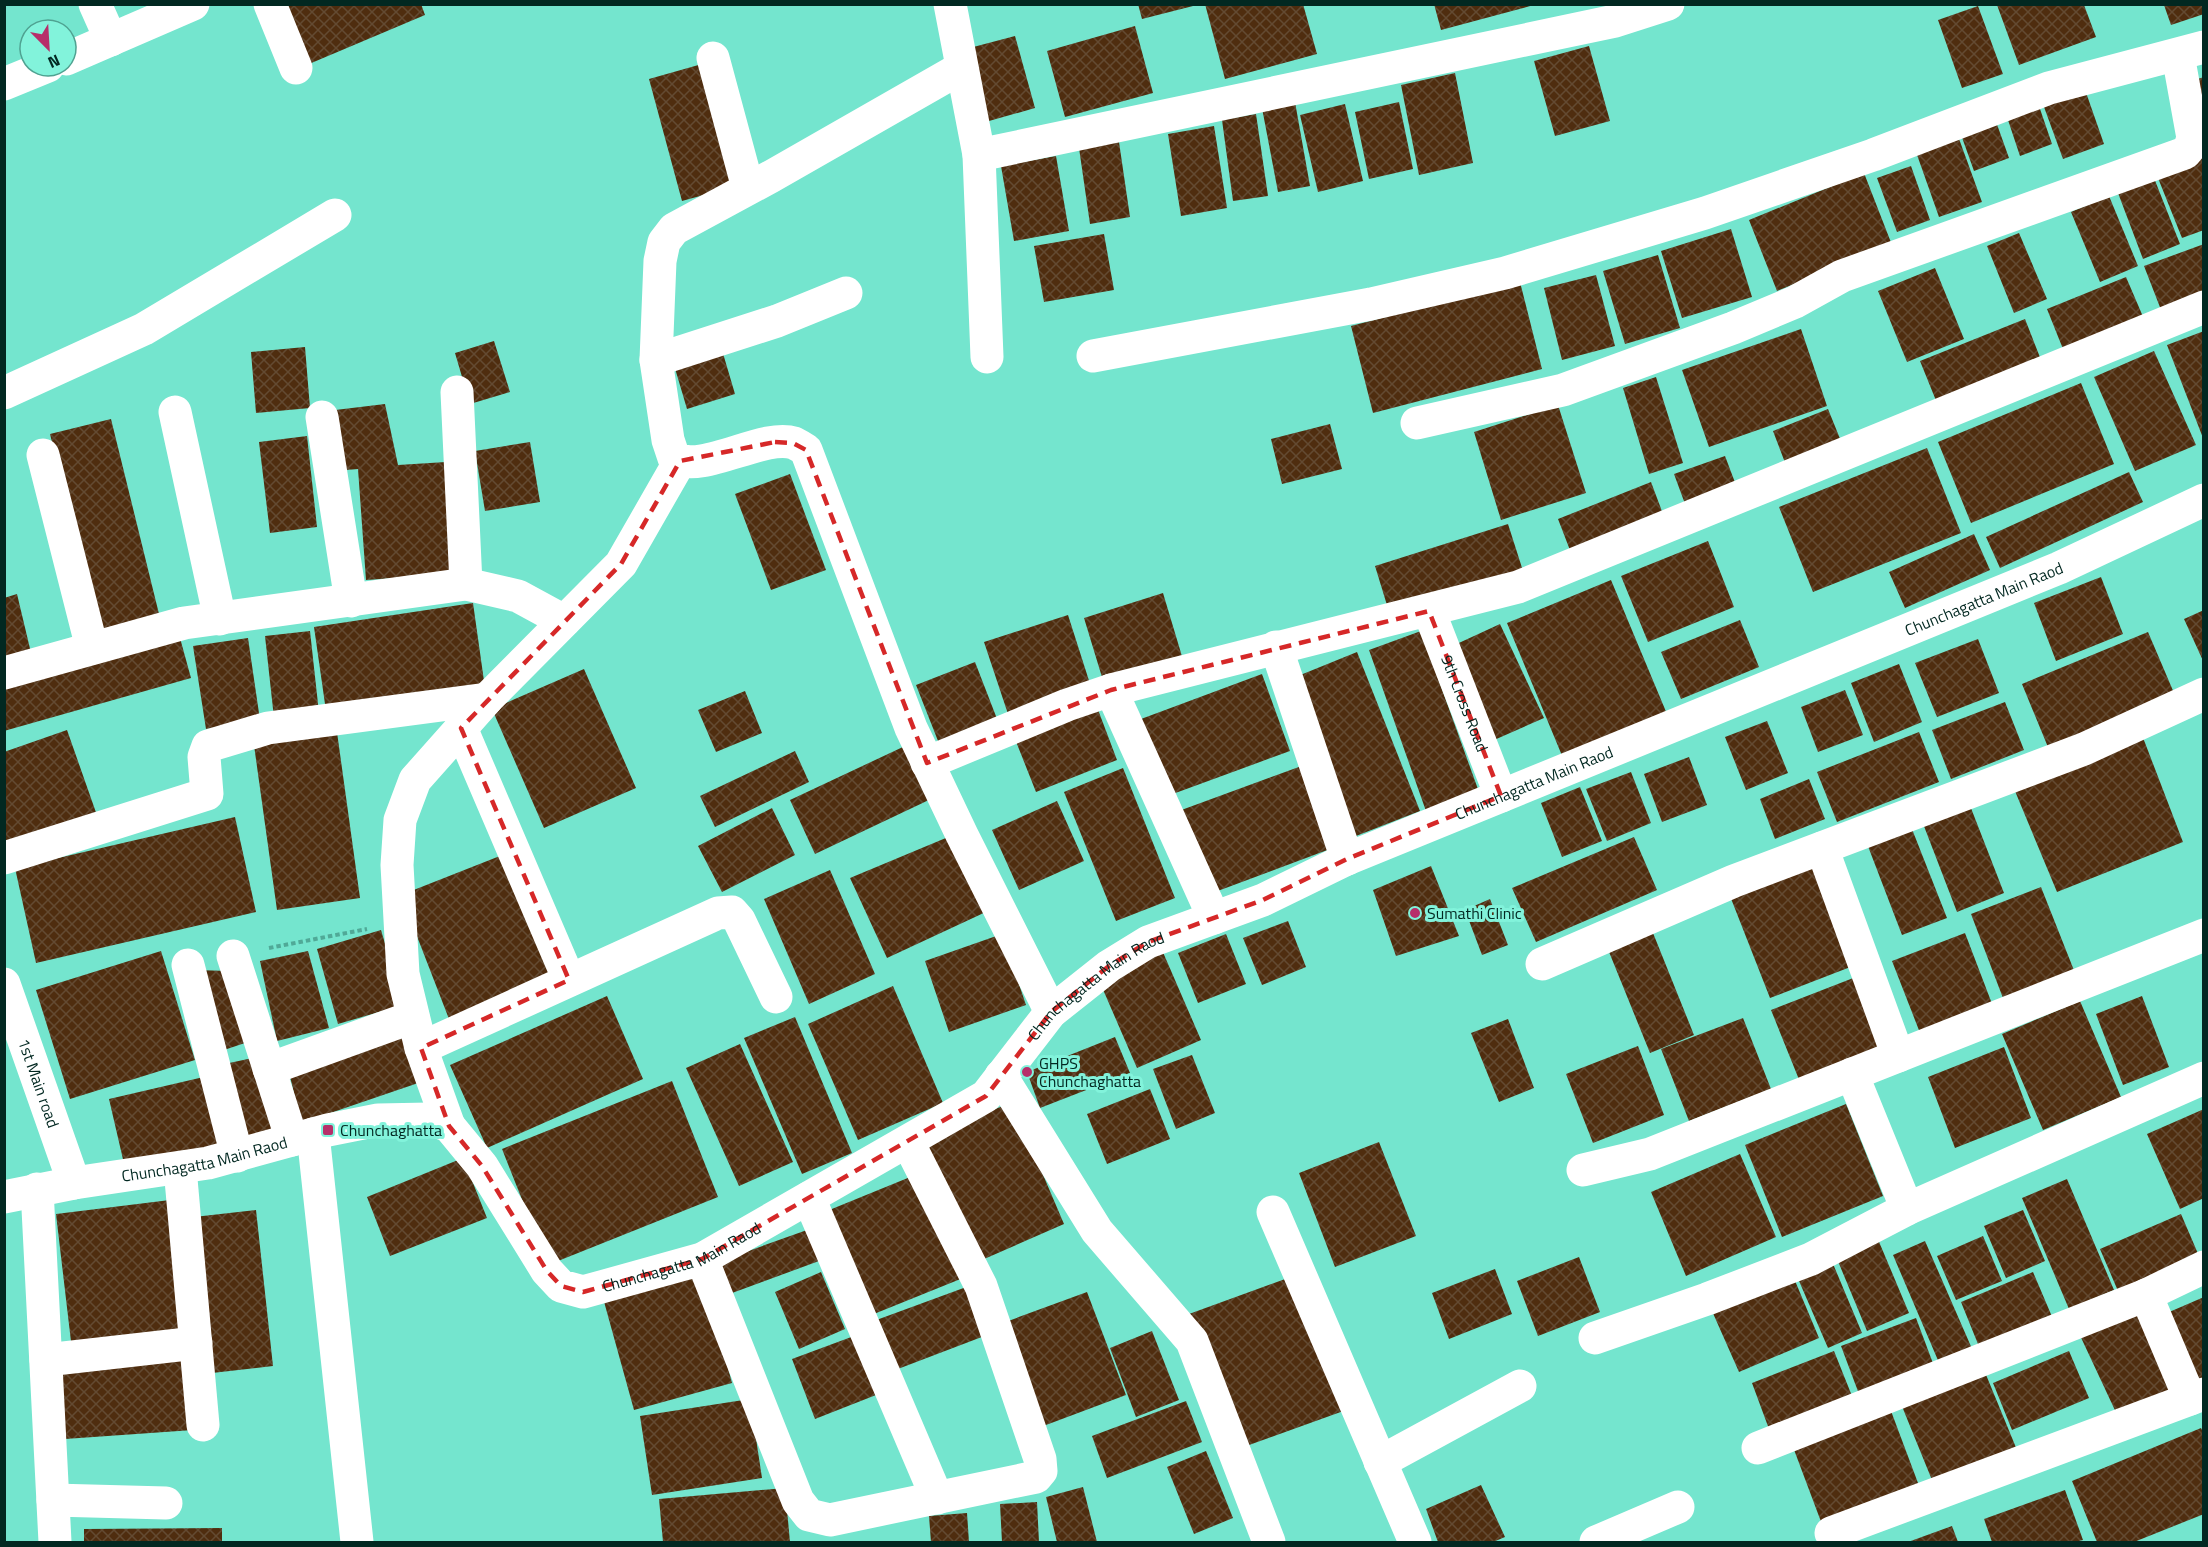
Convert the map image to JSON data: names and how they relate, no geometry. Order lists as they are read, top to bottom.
{
  "streets": {
    "street": ["Chunchagatta Main Raod", "9th Cross Road", "1st Main road"]
  },
  "crossings": [
    ["Chunchagatta Main Raod", "9th Cross Road"],
    ["Chunchagatta Main Raod", "1st Main road"]
  ],
  "places": {
    "other": ["Sumathi Clinic", "GHPS Chunchaghatta"],
    "transit": ["Chunchaghatta"]
  },
  "north": "bottom right"
}
